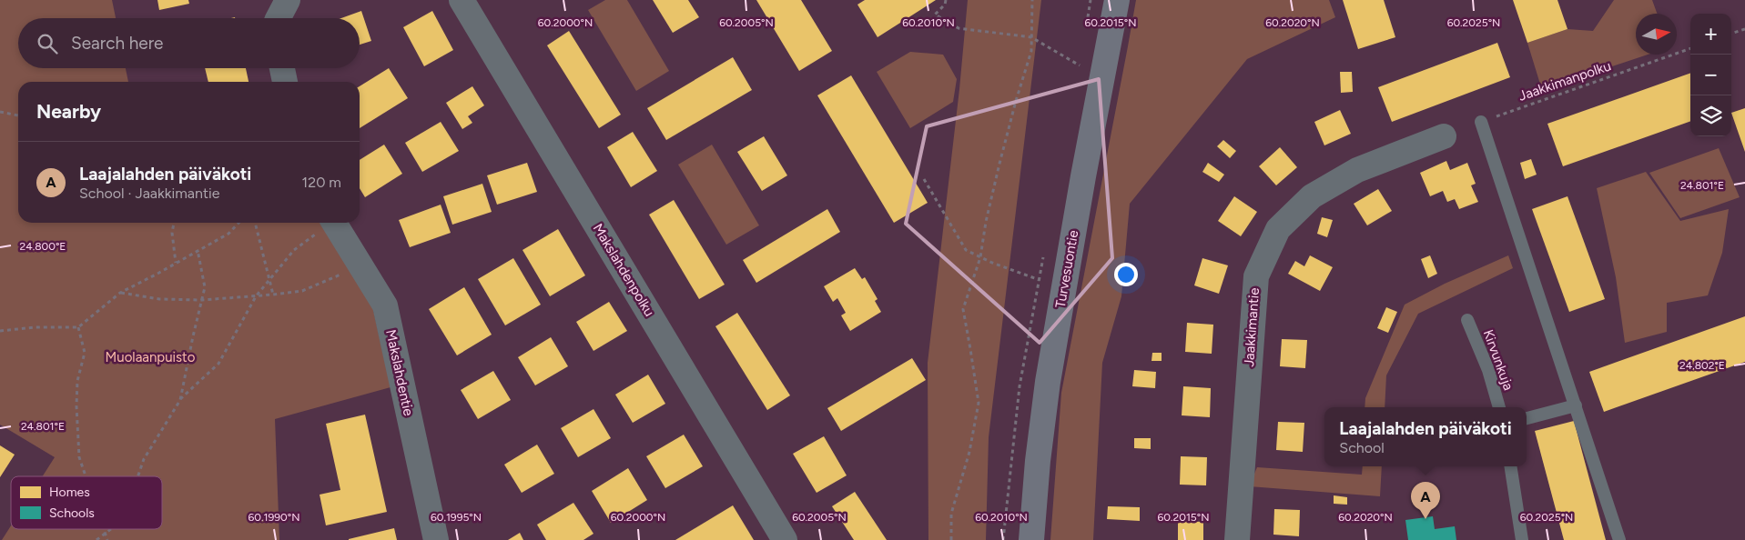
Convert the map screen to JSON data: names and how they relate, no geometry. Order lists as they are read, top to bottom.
{
  "streets": {
    "main road": ["Turvesuontie"],
    "street": ["Makslahdenpolku", "Jaakkimantie", "Makslahdentie"],
    "lane": ["Kirvunkuja"],
    "path": ["Jaakkimanpolku"]
  },
  "parks": ["Muolaanpuisto"],
  "legend": ["Homes", "Schools"],
  "north": "right",
  "page": {
    "map_buttons": ["+", "−"],
    "search": "Search here",
    "heading": "Nearby",
    "list": [
      {
        "mark": "A",
        "name": "Laajalahden päiväkoti",
        "note": "School · Jaakkimantie",
        "value": "120 m"
      }
    ],
    "popup": ["Laajalahden päiväkoti", "School"],
    "pins": "A"
  },
  "coordinates": [
    "60.2000°N",
    "60.2005°N",
    "60.2010°N",
    "60.2015°N",
    "60.2020°N",
    "60.2025°N",
    "24.801°E",
    "24.800°E",
    "24.802°E",
    "60.1990°N",
    "60.1995°N"
  ]
}
